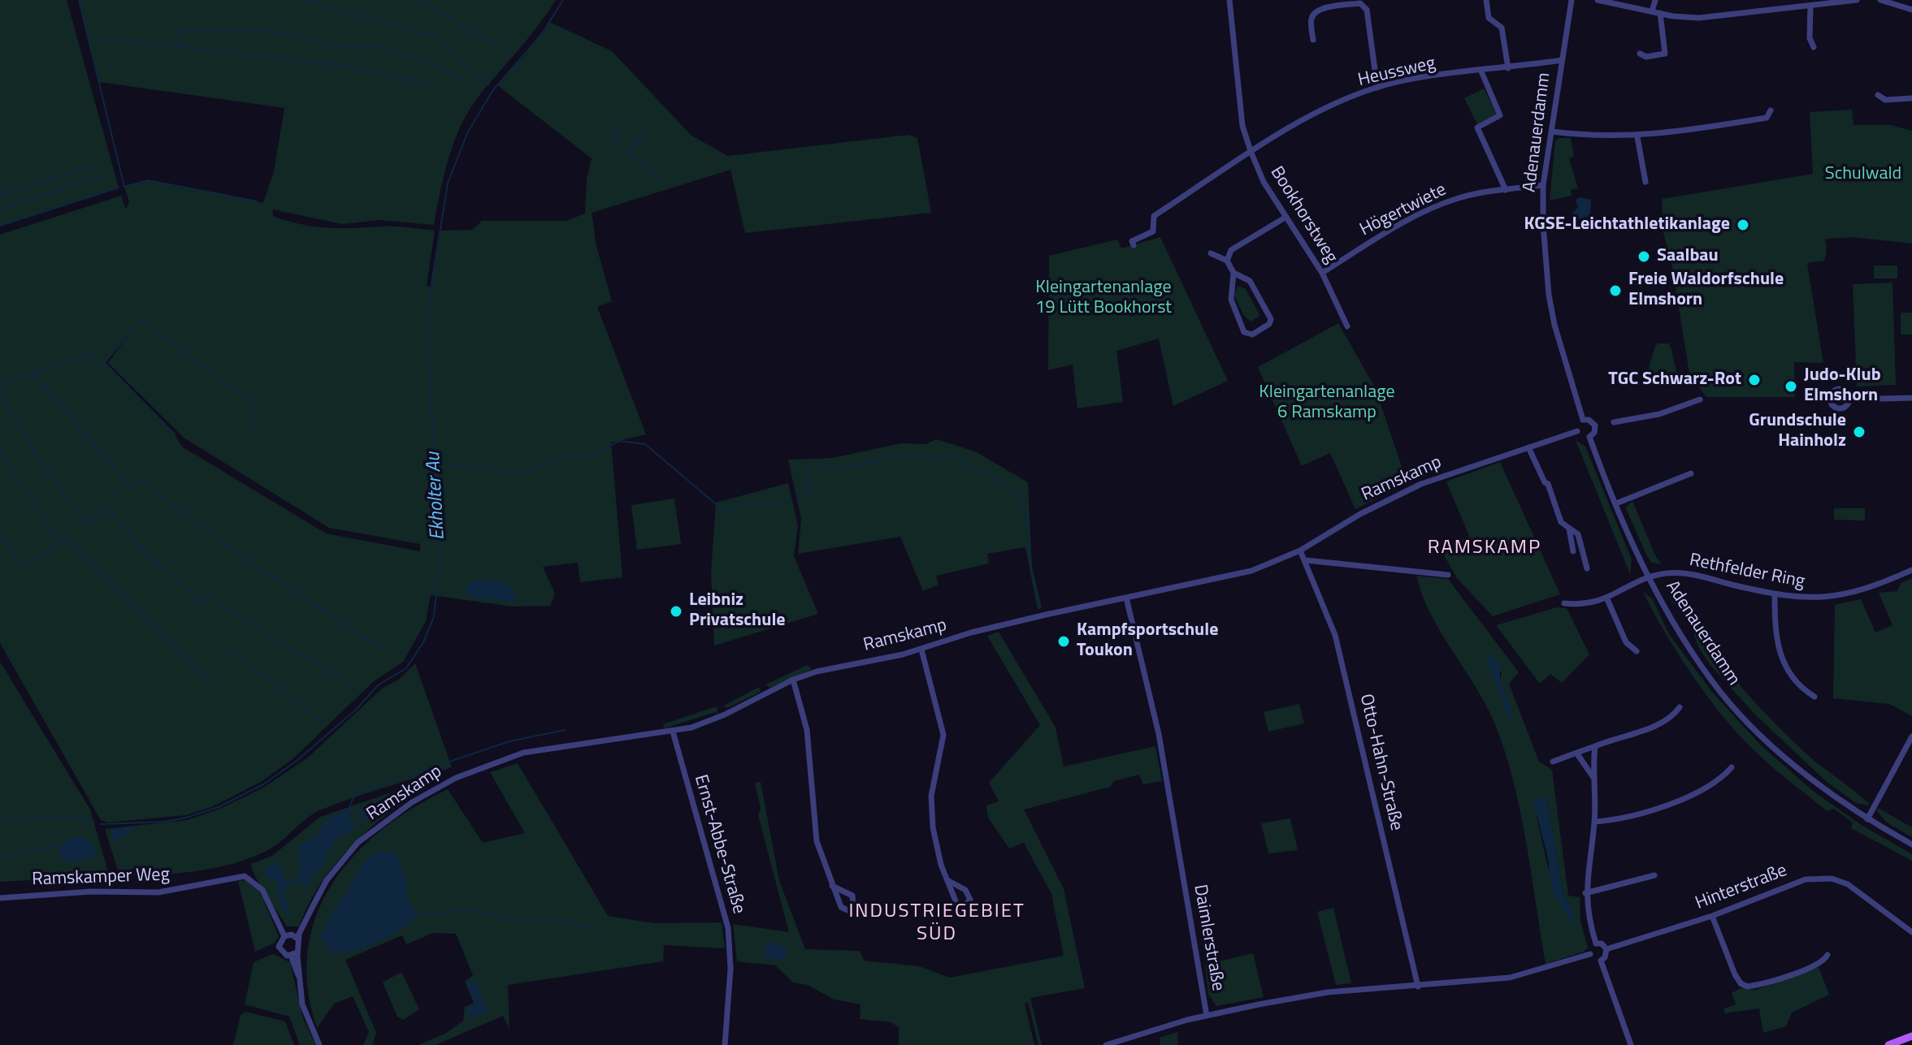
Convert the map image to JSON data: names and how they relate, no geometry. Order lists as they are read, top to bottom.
{
  "streets": {
    "street": [
      "Heussweg",
      "Adenauerdamm",
      "Högertwiete",
      "Bookhorstweg",
      "Ramskamp",
      "Rethfelder Ring",
      "Otto-Hahn-Straße",
      "Ernst-Abbe-Straße",
      "Ramskamper Weg",
      "Hinterstraße",
      "Daimlerstraße"
    ]
  },
  "crossings": [
    ["Heussweg", "Adenauerdamm"],
    ["Heussweg", "Bookhorstweg"],
    ["Adenauerdamm", "Högertwiete"],
    ["Adenauerdamm", "Ramskamp"],
    ["Adenauerdamm", "Rethfelder Ring"],
    ["Högertwiete", "Bookhorstweg"],
    ["Ramskamp", "Otto-Hahn-Straße"],
    ["Ramskamp", "Ernst-Abbe-Straße"],
    ["Ramskamp", "Ramskamper Weg"],
    ["Ramskamp", "Daimlerstraße"],
    ["Otto-Hahn-Straße", "Daimlerstraße"],
    ["Hinterstraße", "Daimlerstraße"]
  ],
  "districts": ["RAMSKAMP", "INDUSTRIEGEBIET SÜD"],
  "water": ["Ekholter Au"],
  "parks": ["Schulwald", "Kleingartenanlage 19 Lütt Bookhorst", "Kleingartenanlage 6 Ramskamp"],
  "places": [
    "KGSE-Leichtathletikanlage",
    "Saalbau",
    "Freie Waldorfschule Elmshorn",
    "TGC Schwarz-Rot",
    "Judo-Klub Elmshorn",
    "Grundschule Hainholz",
    "Leibniz Privatschule",
    "Kampfsportschule Toukon"
  ]
}
